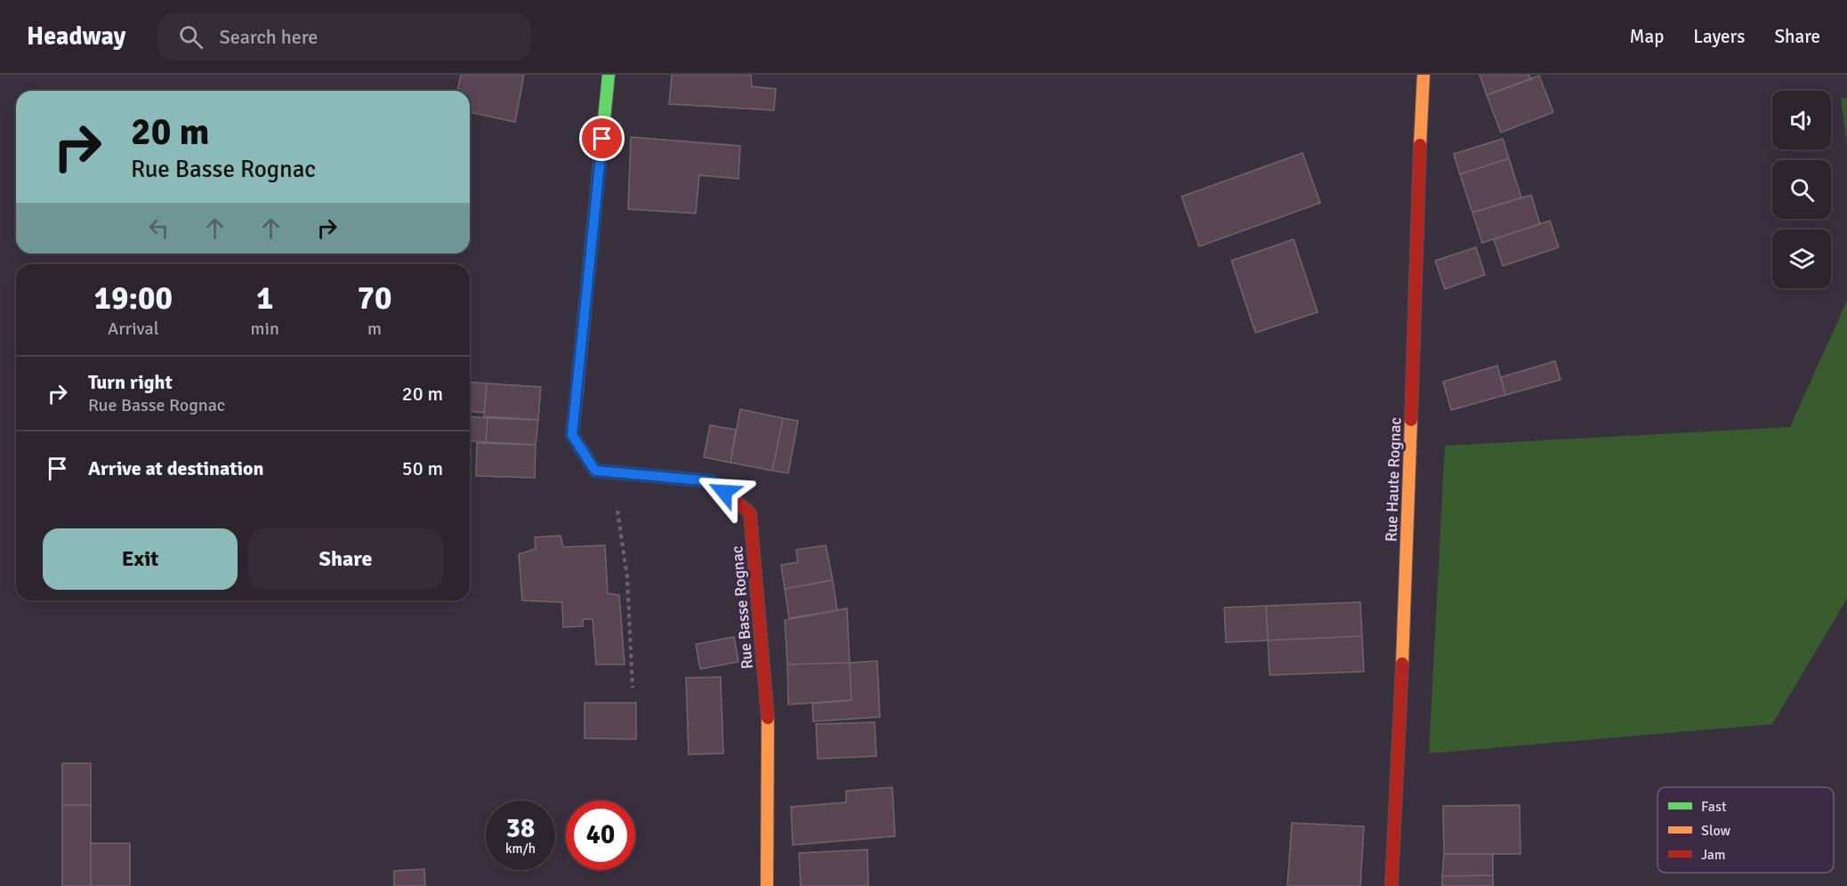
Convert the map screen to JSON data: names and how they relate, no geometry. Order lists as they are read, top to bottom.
{
  "streets": {
    "street": ["Rue Haute Rognac", "Rue Basse Rognac"]
  },
  "legend": ["Fast", "Slow", "Jam"],
  "page": {
    "header": "Headway",
    "search": "Search here",
    "nav": ["Map", "Layers", "Share"],
    "turn": ["20 m", "Rue Basse Rognac"],
    "eta": [
      "19:00",
      "Arrival",
      "1",
      "min",
      "70",
      "m"
    ],
    "list": [
      {
        "name": "Turn right",
        "note": "Rue Basse Rognac",
        "value": "20 m"
      },
      {
        "name": "Arrive at destination",
        "value": "50 m"
      }
    ],
    "buttons": ["Exit", "Share"],
    "speed": "38 km/h",
    "limit": "40"
  }
}
